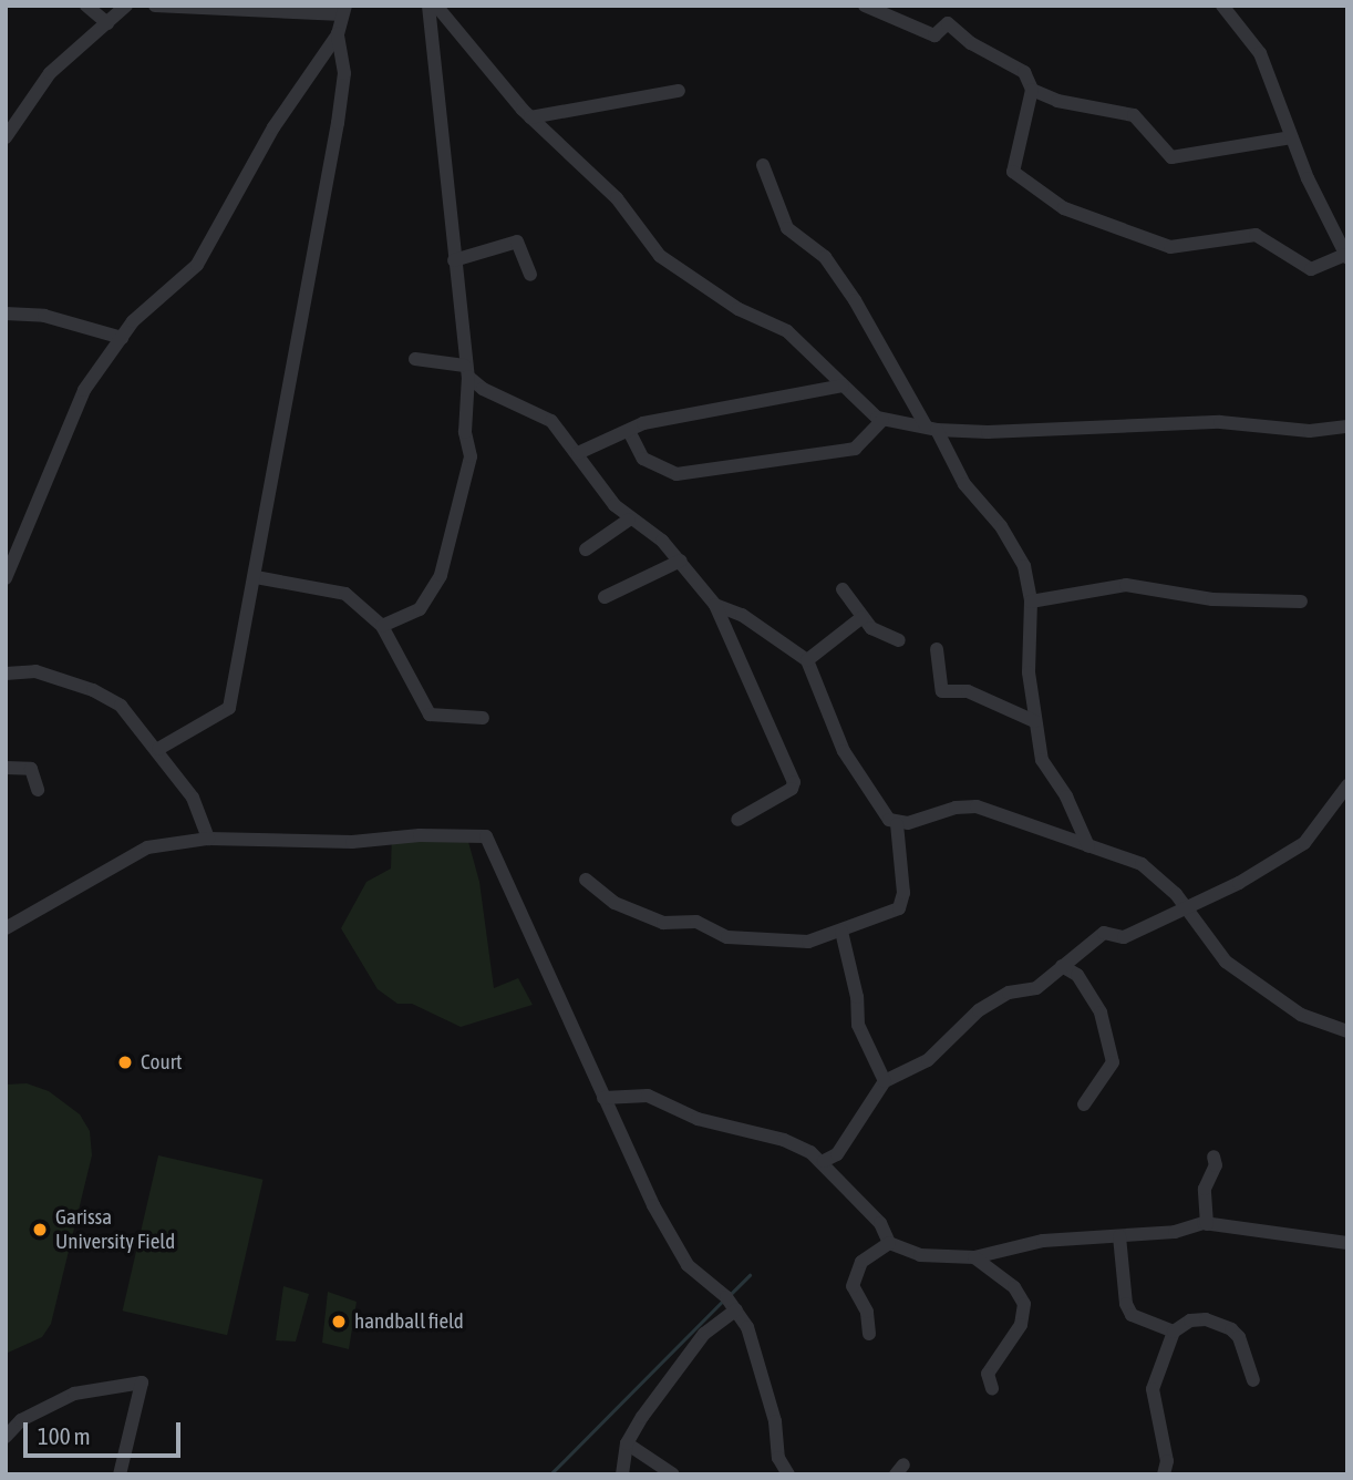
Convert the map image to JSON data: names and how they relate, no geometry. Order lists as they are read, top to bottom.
{
  "places": ["Court", "Garissa University Field", "handball field"],
  "scale_bar": "100 m"
}
